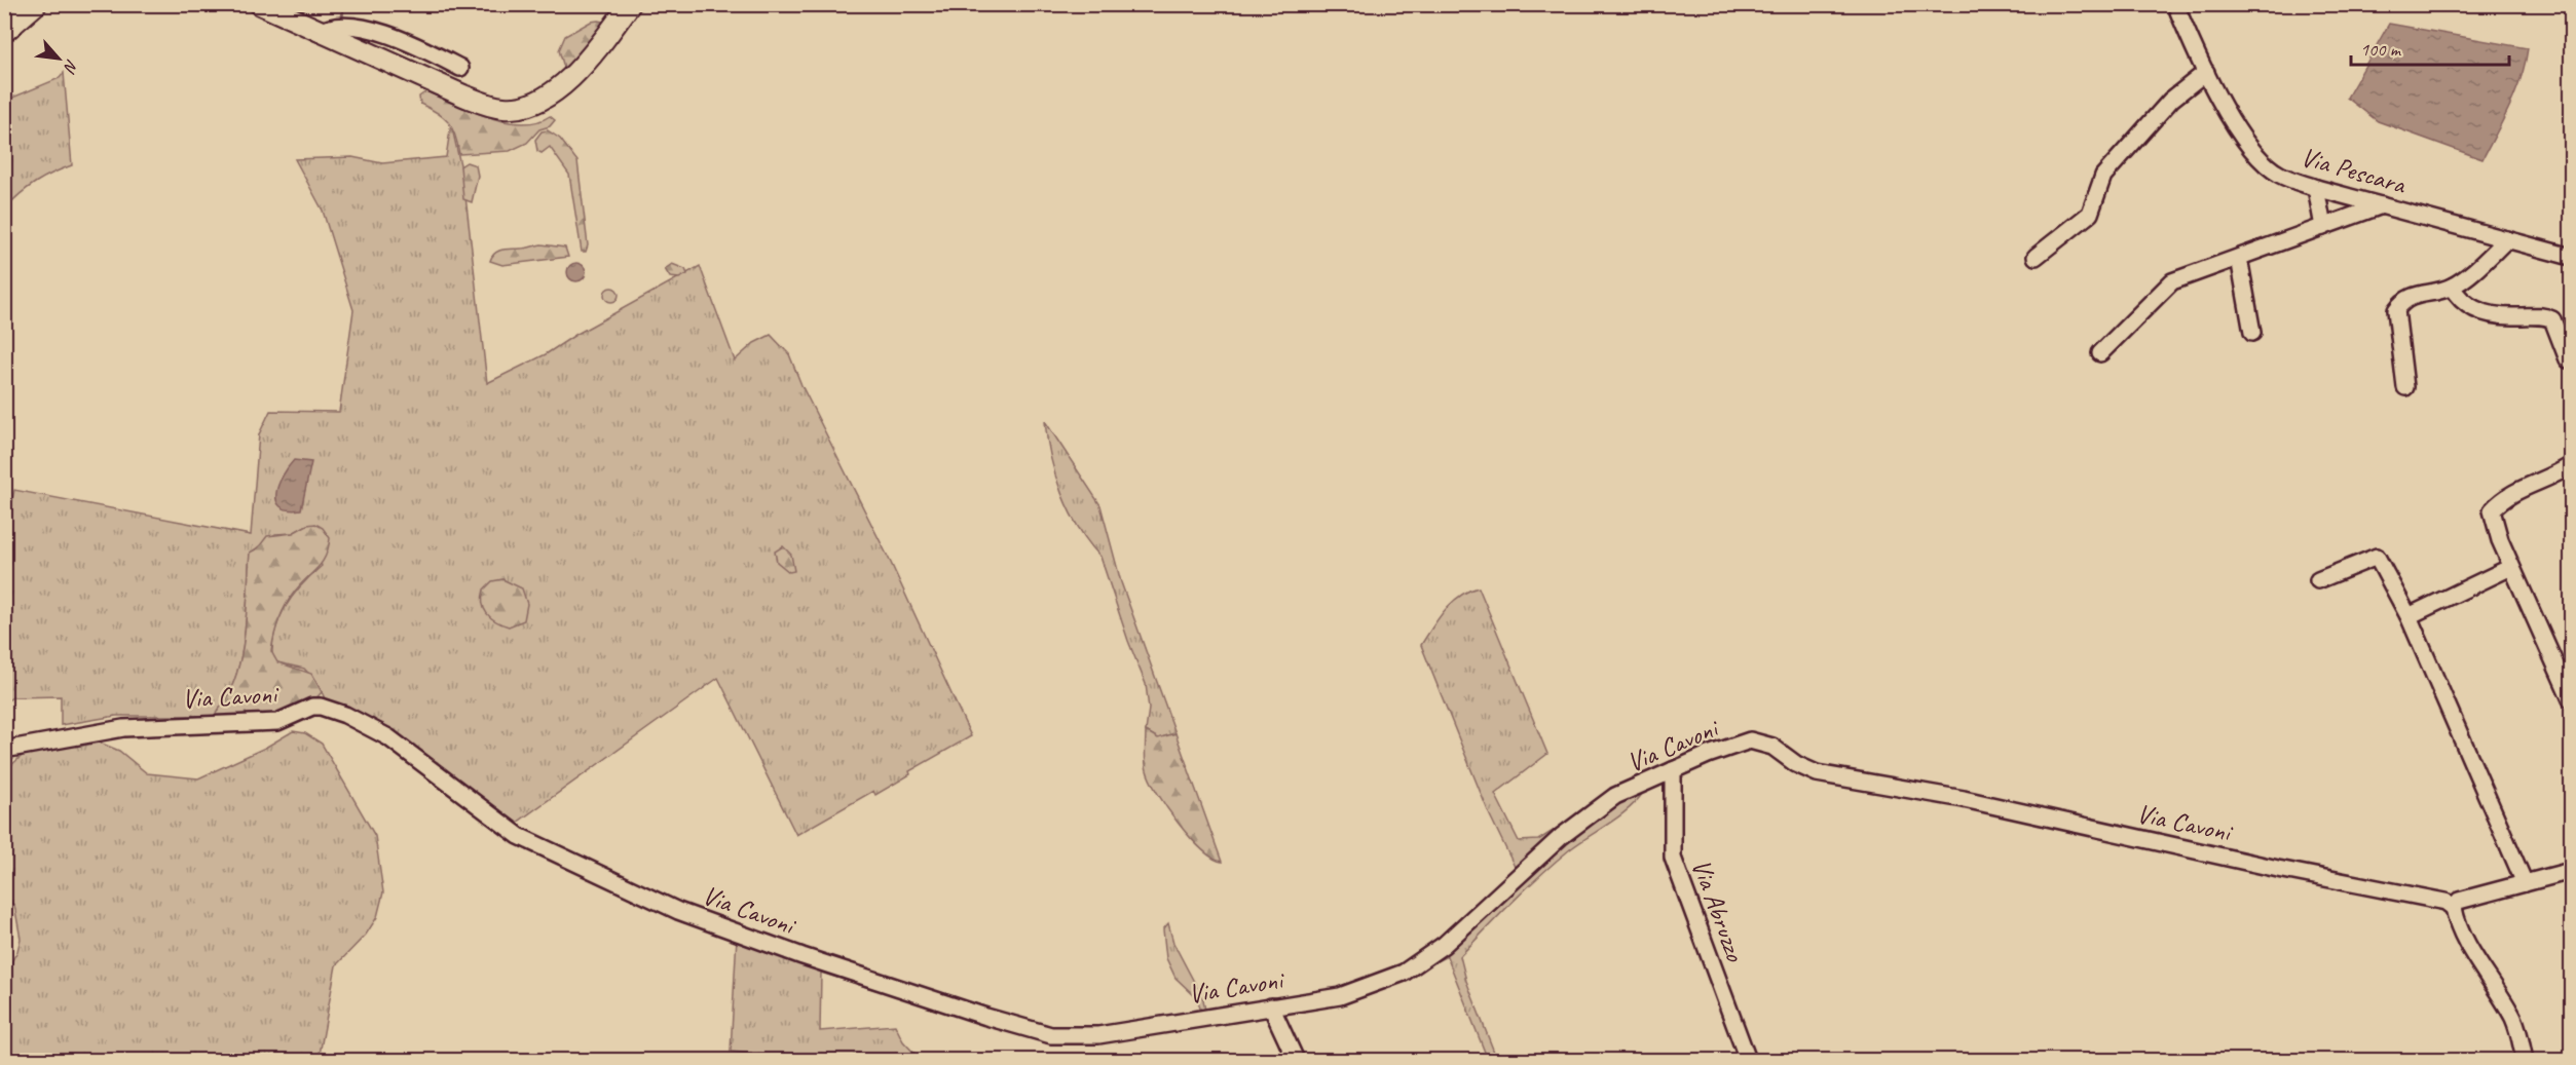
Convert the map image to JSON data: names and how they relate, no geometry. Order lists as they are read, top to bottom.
{
  "streets": {
    "street": ["Via Pescara", "Via Cavoni", "Via Abruzzo"]
  },
  "crossings": [
    ["Via Cavoni", "Via Abruzzo"]
  ],
  "scale_bar": "100 m",
  "north": "bottom right"
}
